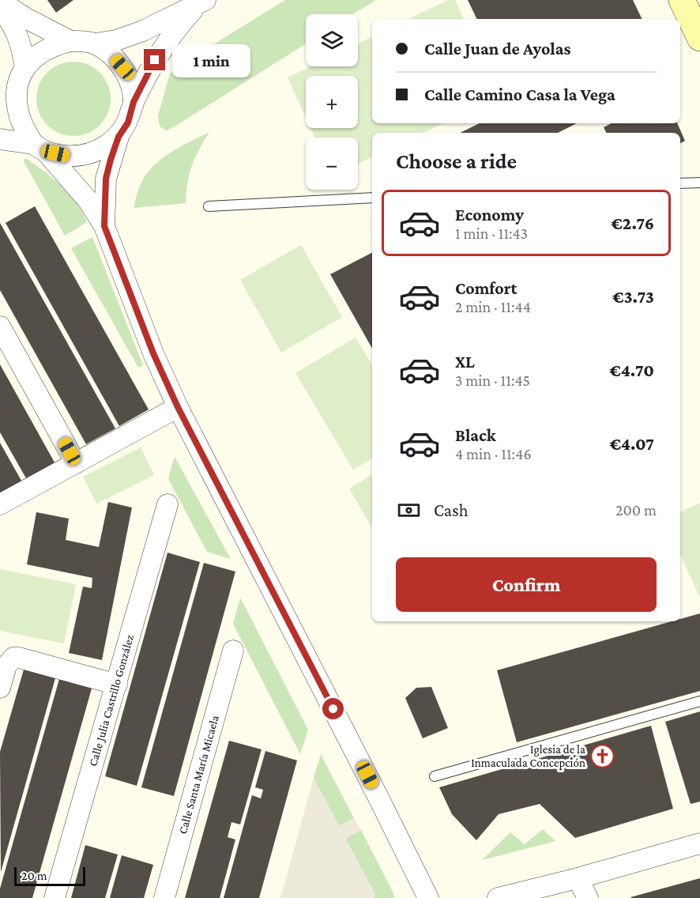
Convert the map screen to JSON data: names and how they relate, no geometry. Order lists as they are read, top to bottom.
{
  "streets": {
    "street": ["Calle Julia Castrillo González", "Calle Santa María Micaela"]
  },
  "places": {
    "church": ["Iglesia de la Inmaculada Concepción"]
  },
  "scale_bar": "20 m",
  "page": {
    "map_buttons": ["+", "−"],
    "banner": ["Calle Juan de Ayolas", "Calle Camino Casa la Vega"],
    "bubble": "1 min",
    "heading": "Choose a ride",
    "list": [
      {
        "name": "Economy",
        "note": "1 min · 11:43",
        "value": "€2.76"
      },
      {
        "name": "Comfort",
        "note": "2 min · 11:44",
        "value": "€3.73"
      },
      {
        "name": "XL",
        "note": "3 min · 11:45",
        "value": "€4.70"
      },
      {
        "name": "Black",
        "note": "4 min · 11:46",
        "value": "€4.07"
      }
    ],
    "pay": ["Cash", "200 m"],
    "buttons": "Confirm",
    "scale": "20 m"
  }
}
